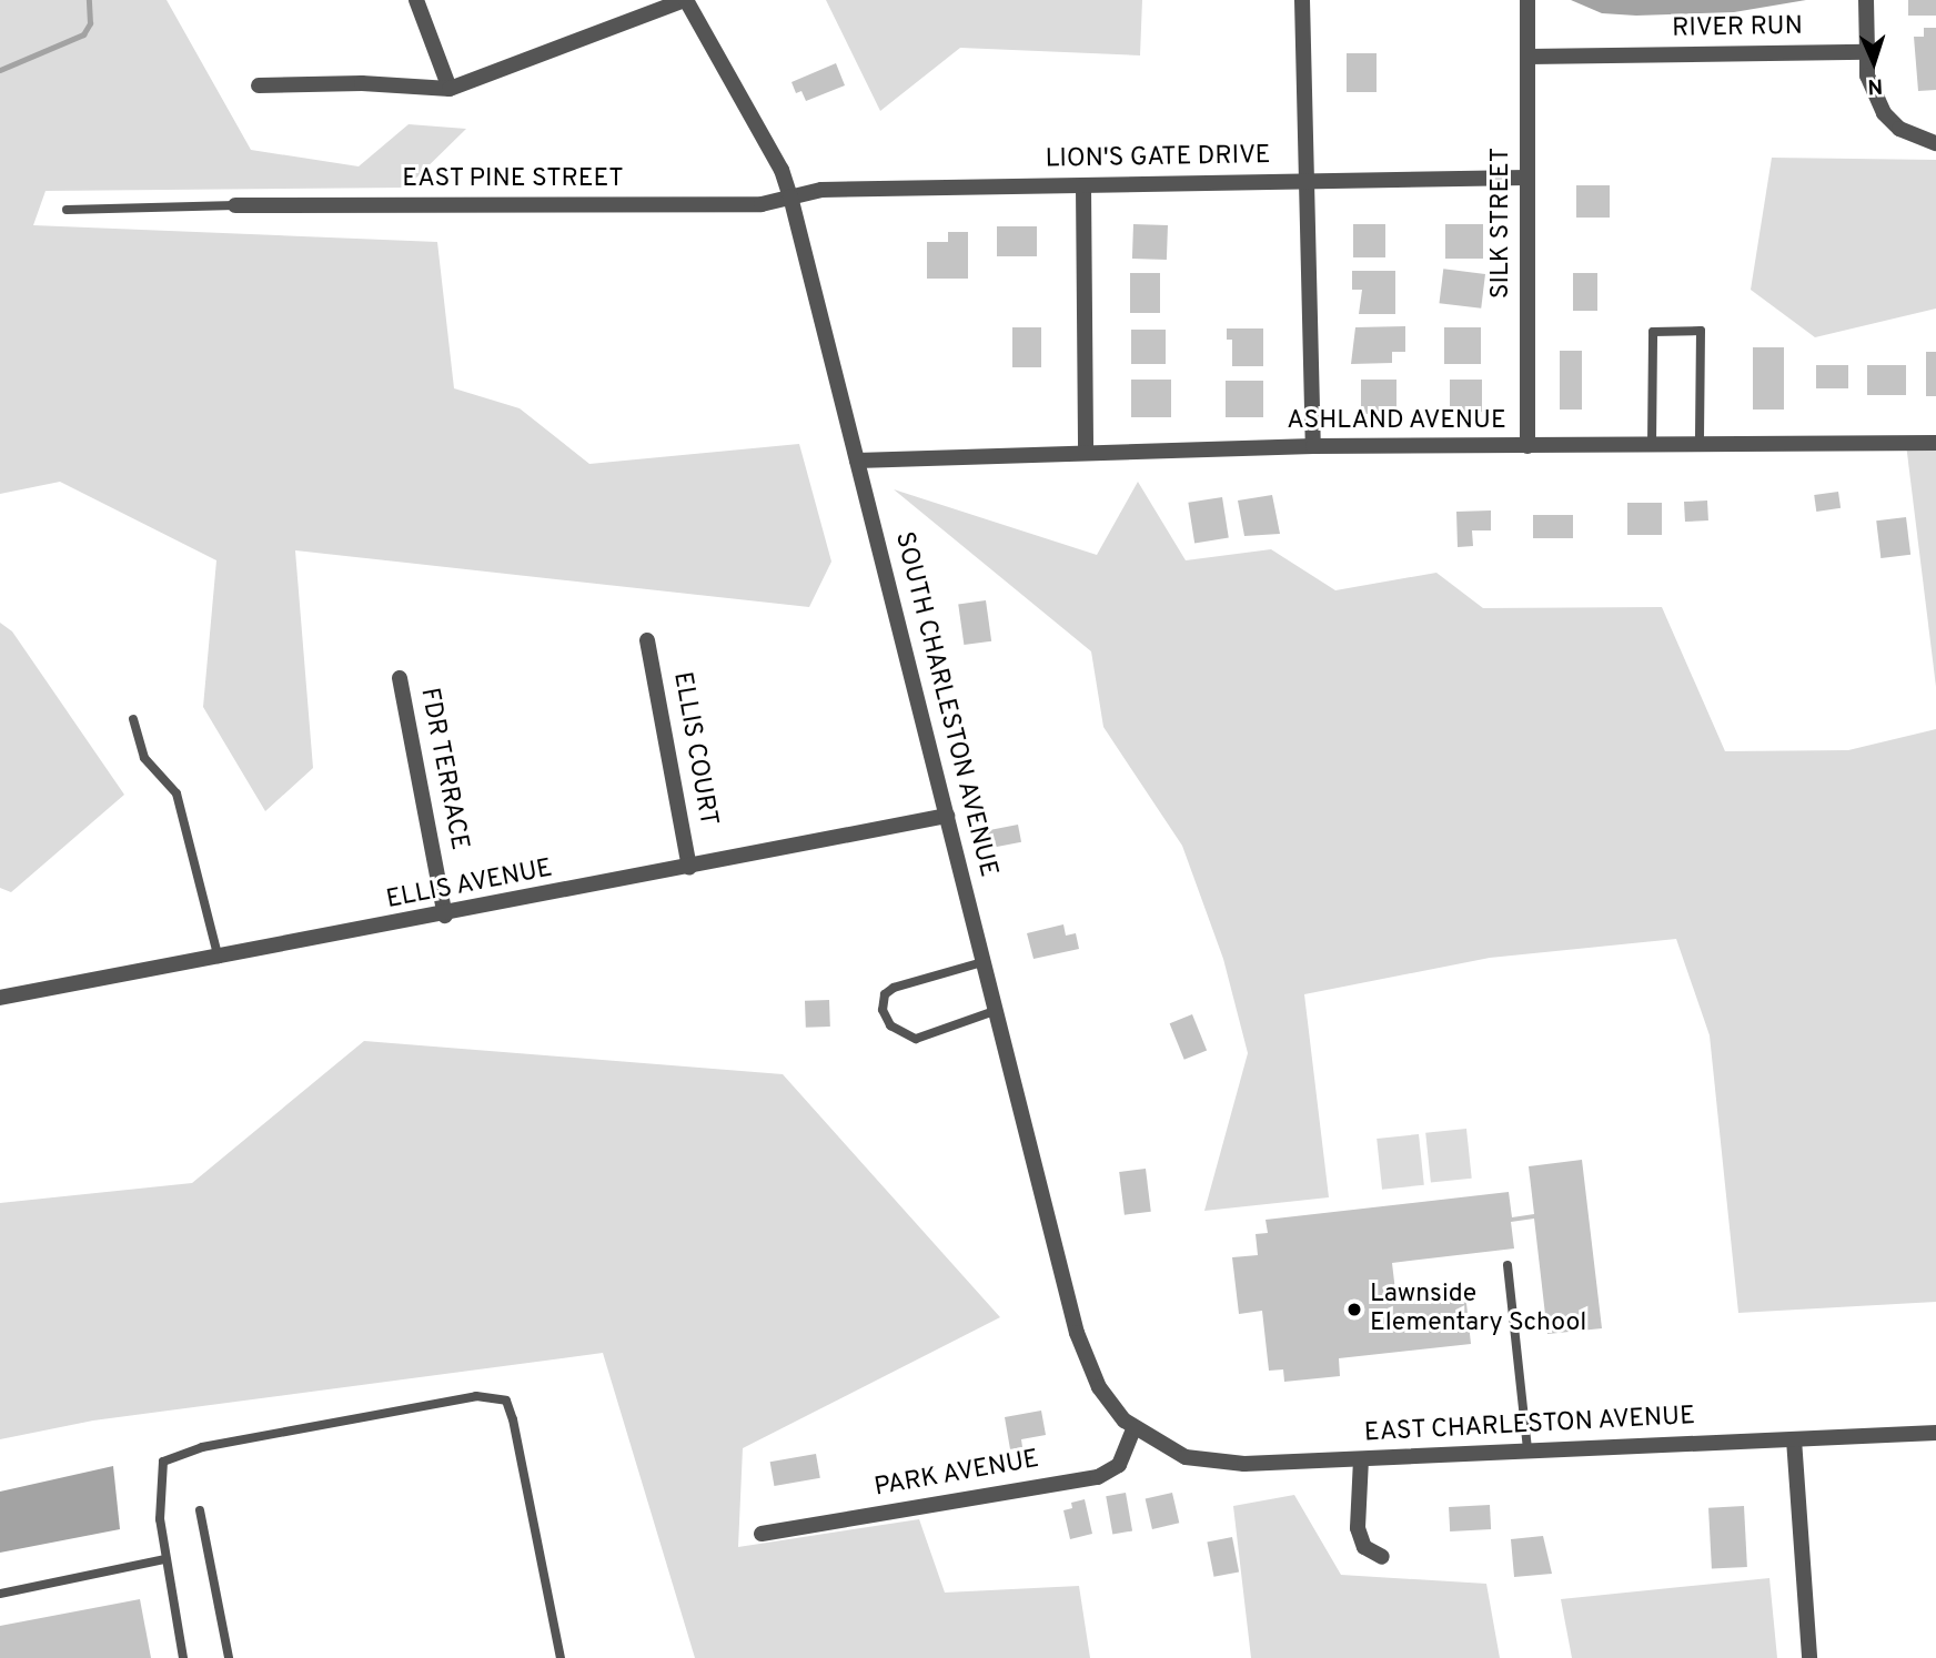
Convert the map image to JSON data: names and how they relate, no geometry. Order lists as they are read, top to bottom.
{
  "streets": {
    "street": [
      "RIVER RUN",
      "LION'S GATE DRIVE",
      "EAST PINE STREET",
      "SILK STREET",
      "ASHLAND AVENUE",
      "SOUTH CHARLESTON AVENUE",
      "ELLIS COURT",
      "FDR TERRACE",
      "ELLIS AVENUE",
      "EAST CHARLESTON AVENUE",
      "PARK AVENUE"
    ]
  },
  "crossings": [
    ["RIVER RUN", "SILK STREET"],
    ["LION'S GATE DRIVE", "EAST PINE STREET"],
    ["LION'S GATE DRIVE", "SILK STREET"],
    ["LION'S GATE DRIVE", "SOUTH CHARLESTON AVENUE"],
    ["EAST PINE STREET", "SOUTH CHARLESTON AVENUE"],
    ["SILK STREET", "ASHLAND AVENUE"],
    ["ASHLAND AVENUE", "SOUTH CHARLESTON AVENUE"],
    ["SOUTH CHARLESTON AVENUE", "ELLIS AVENUE"],
    ["SOUTH CHARLESTON AVENUE", "EAST CHARLESTON AVENUE"],
    ["SOUTH CHARLESTON AVENUE", "PARK AVENUE"],
    ["ELLIS COURT", "ELLIS AVENUE"],
    ["FDR TERRACE", "ELLIS AVENUE"],
    ["EAST CHARLESTON AVENUE", "PARK AVENUE"]
  ],
  "places": ["Lawnside Elementary School"],
  "north": "bottom"
}
